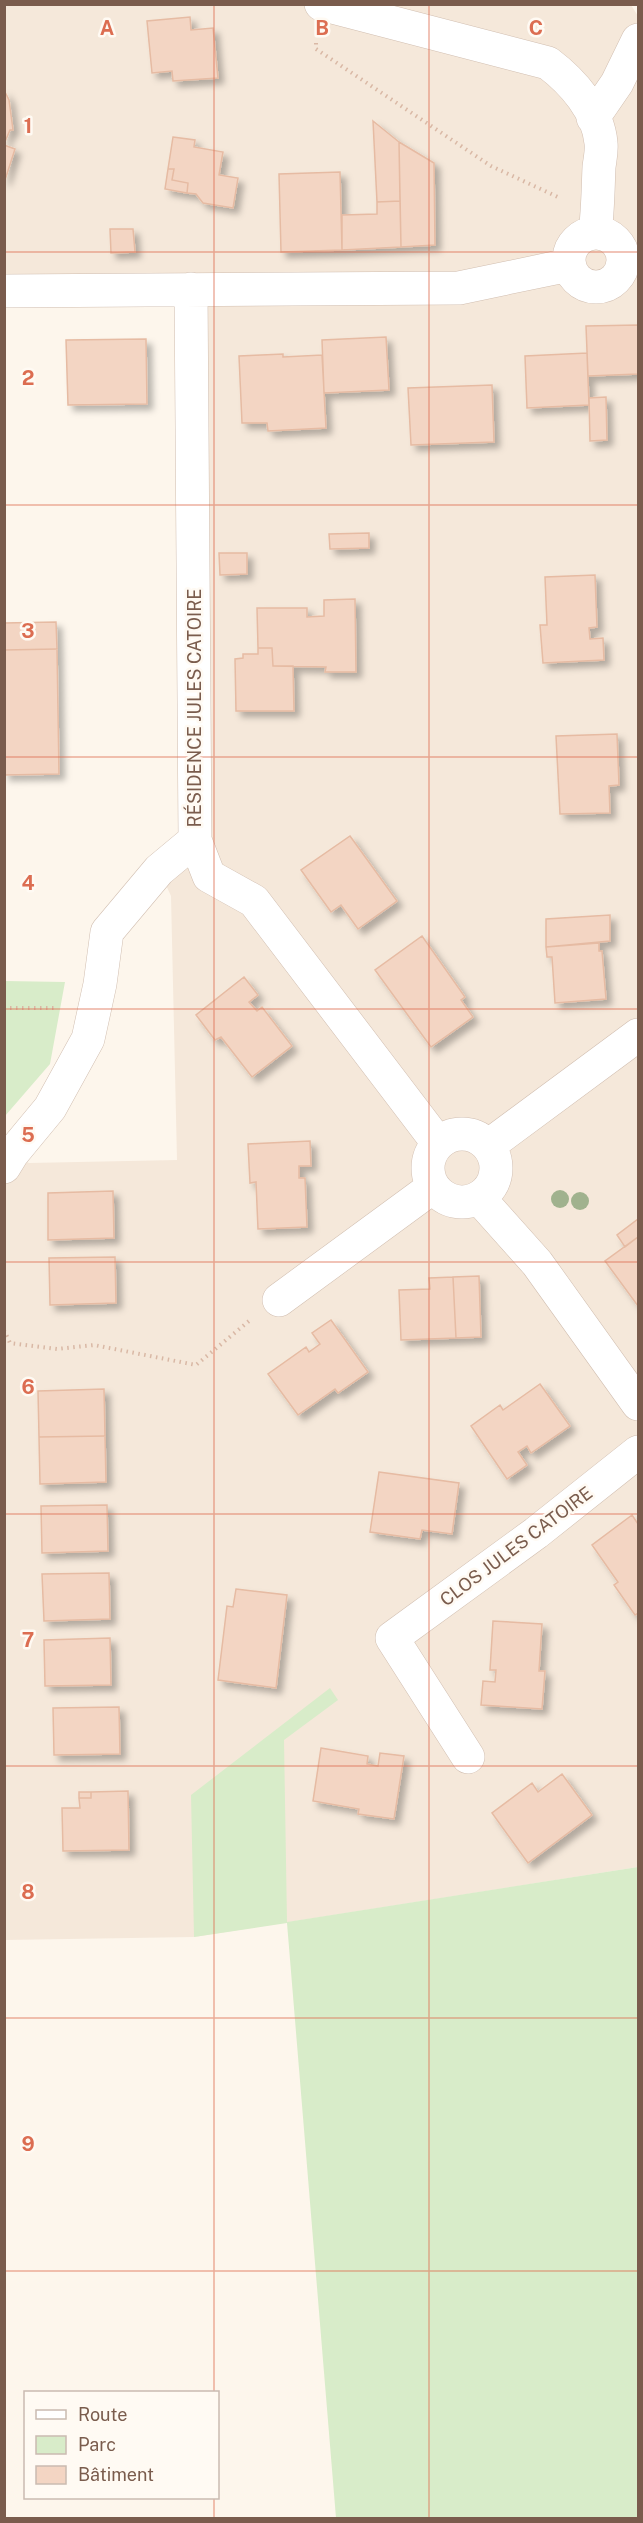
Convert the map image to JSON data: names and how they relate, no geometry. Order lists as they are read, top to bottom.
{
  "streets": {
    "street": ["RÉSIDENCE JULES CATOIRE", "CLOS JULES CATOIRE"]
  },
  "legend": ["Route", "Parc", "Bâtiment"],
  "grid": {
    "columns": ["A", "B", "C"],
    "rows": [
      "1",
      "2",
      "3",
      "4",
      "5",
      "6",
      "7",
      "8",
      "9"
    ]
  }
}
